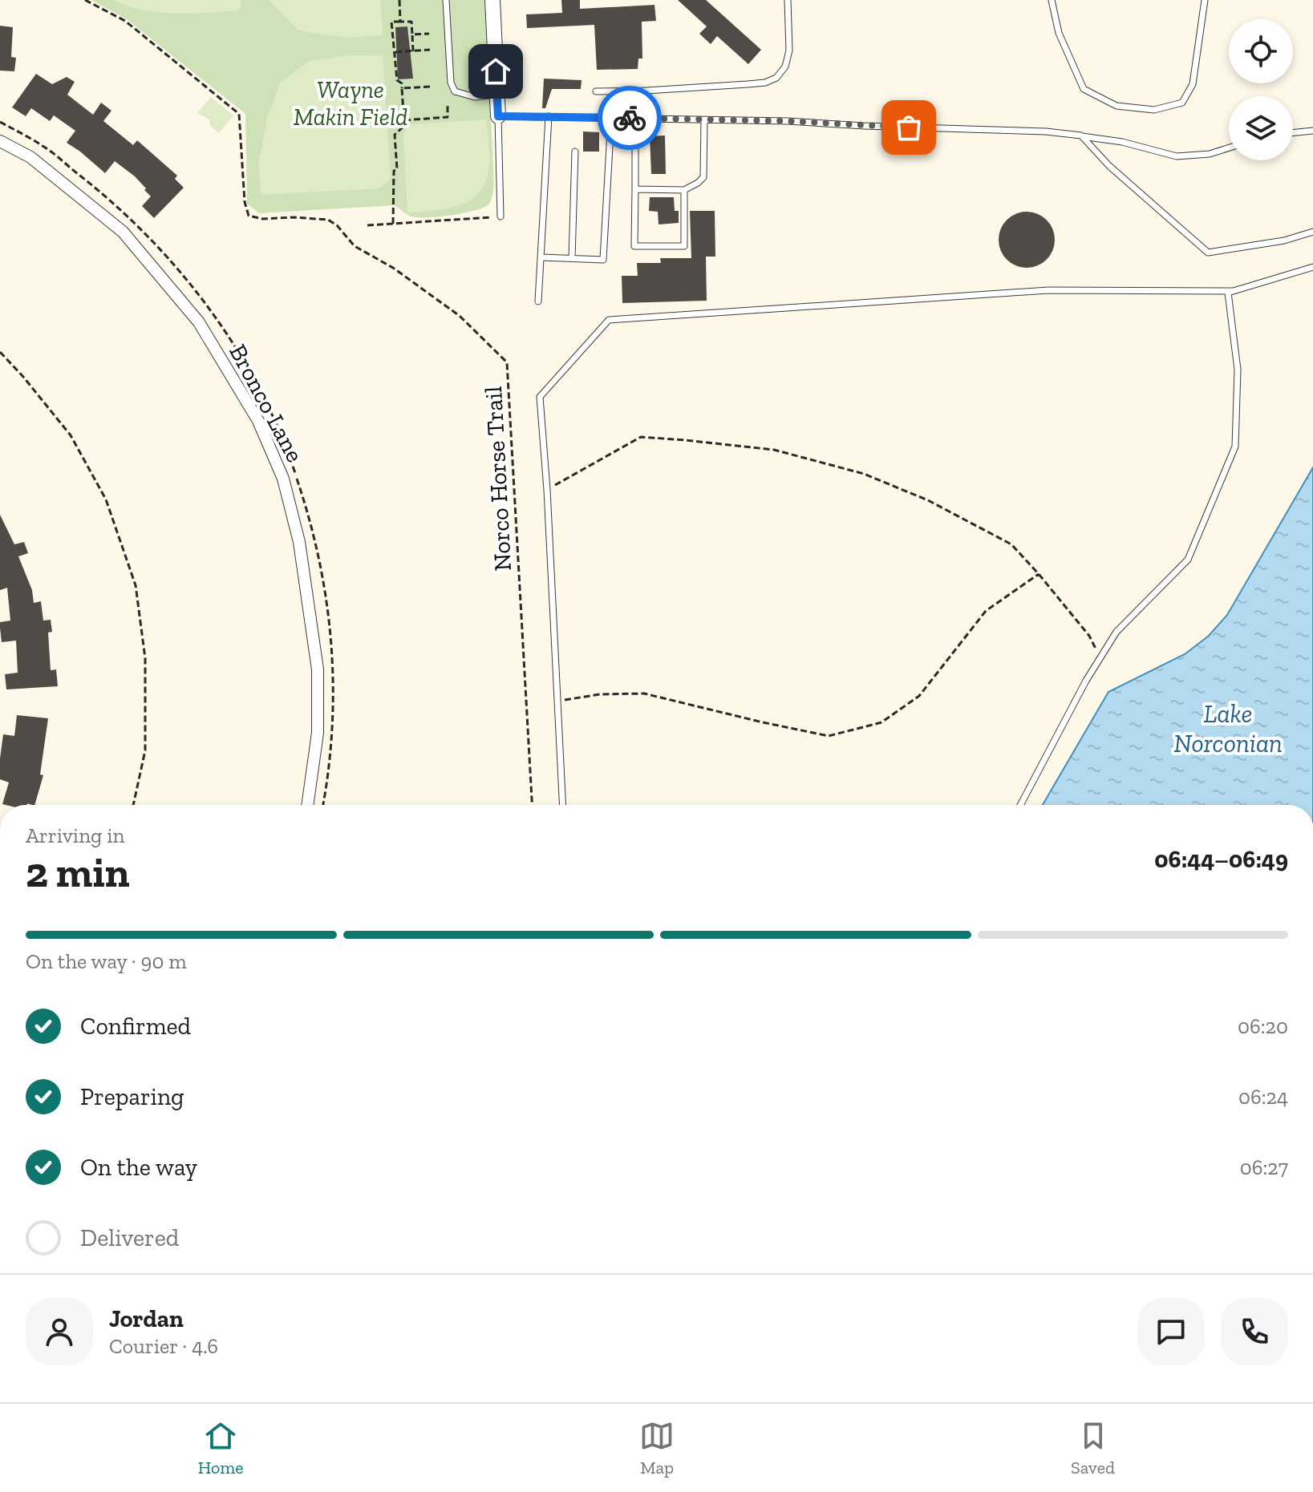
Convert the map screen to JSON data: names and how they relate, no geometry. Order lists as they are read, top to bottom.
{
  "streets": {
    "street": ["Bronco Lane"],
    "path": ["Norco Horse Trail"]
  },
  "water": ["Lake Norconian"],
  "parks": ["Wayne Makin Field"],
  "page": {
    "heading": ["2 min", "Arriving in", "06:44–06:49"],
    "panel": ["Jordan", "Courier · 4.6"],
    "bar": "On the way · 90 m",
    "list": [
      ["Confirmed", "06:20"],
      ["Preparing", "06:24"],
      ["On the way", "06:27"],
      "Delivered"
    ],
    "tabs": ["Home", "Map", "Saved"]
  }
}
